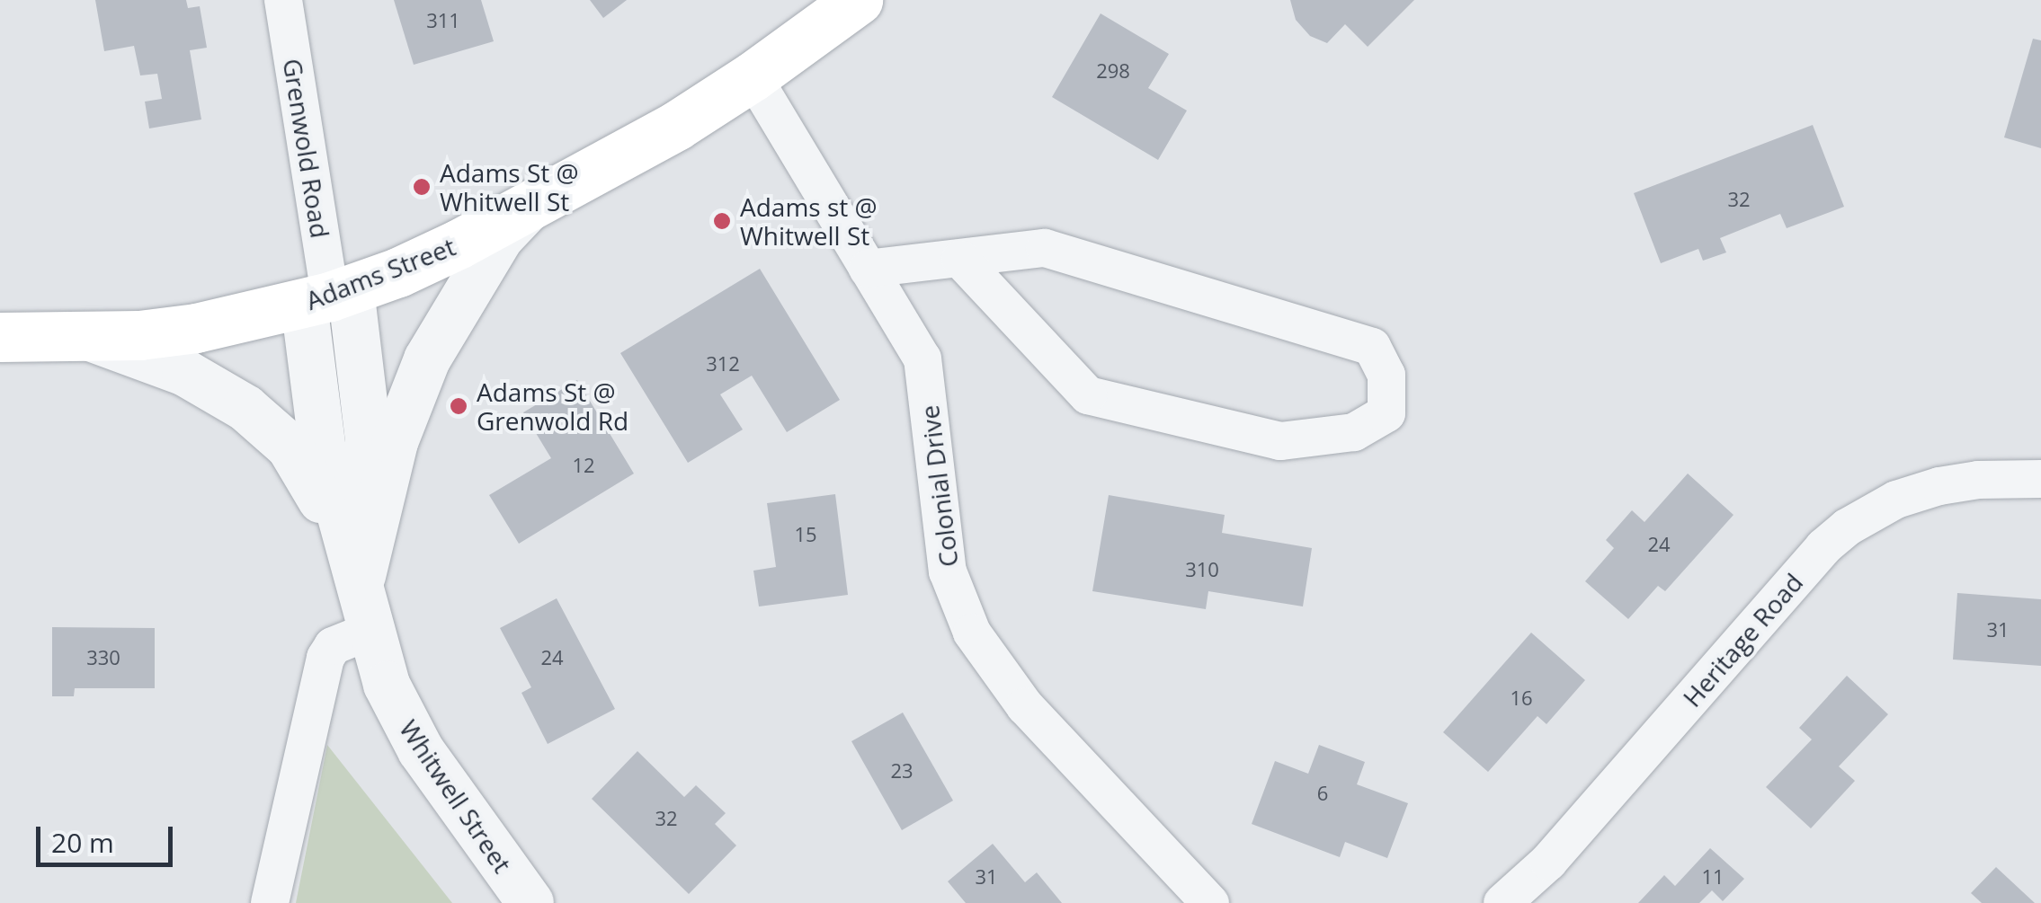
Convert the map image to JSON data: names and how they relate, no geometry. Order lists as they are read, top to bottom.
{
  "streets": {
    "main road": ["Adams Street"],
    "street": [
      "Grenwold Road",
      "Colonial Drive",
      "Heritage Road",
      "Whitwell Street"
    ]
  },
  "crossings": [
    ["Grenwold Road", "Adams Street"],
    ["Grenwold Road", "Whitwell Street"],
    ["Adams Street", "Colonial Drive"],
    ["Adams Street", "Whitwell Street"]
  ],
  "places": ["Adams St @ Whitwell St", "Adams st @ Whitwell St", "Adams St @ Grenwold Rd"],
  "house_numbers": [
    "311",
    "298",
    "32",
    "312",
    "12",
    "15",
    "24",
    "310",
    "31",
    "330",
    "24",
    "16",
    "23",
    "6",
    "32",
    "31",
    "11"
  ],
  "scale_bar": "20 m"
}
